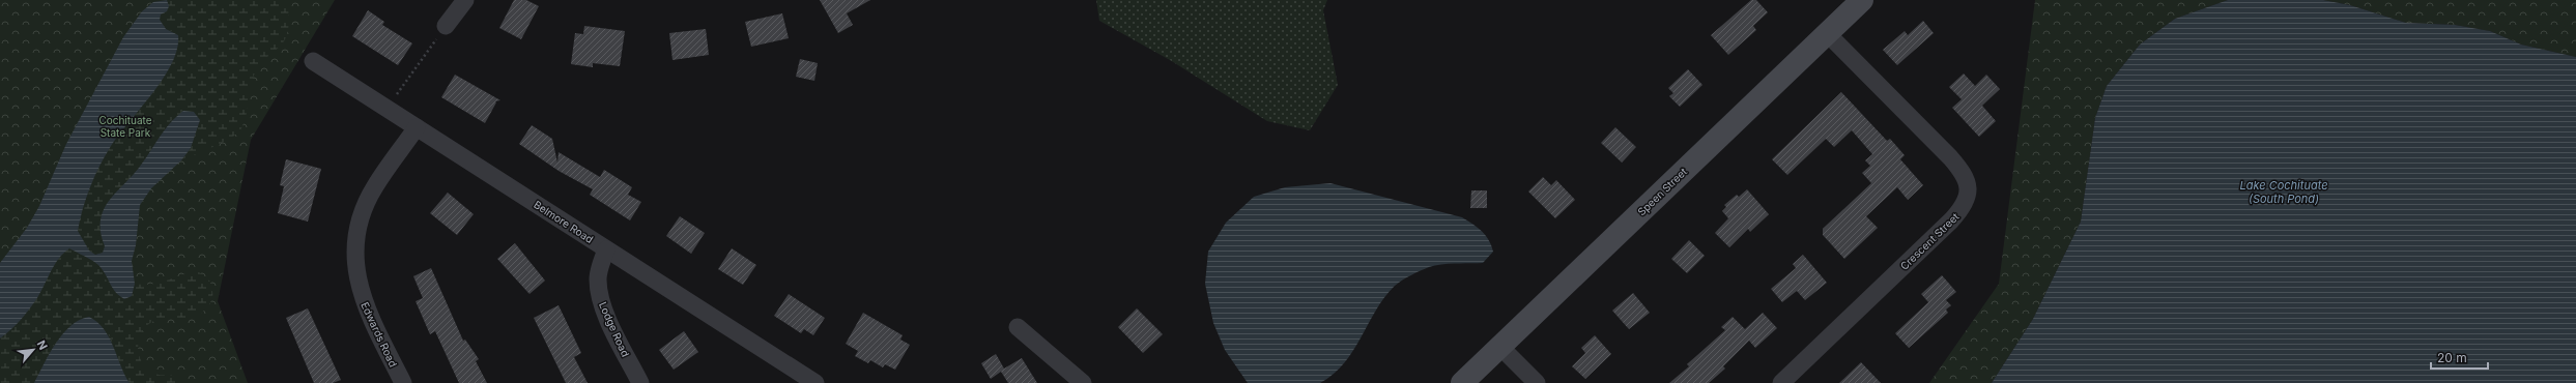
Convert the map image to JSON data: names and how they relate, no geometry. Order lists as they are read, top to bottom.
{
  "streets": {
    "street": [
      "Speen Street",
      "Belmore Road",
      "Crescent Street",
      "Lodge Road",
      "Edwards Road"
    ]
  },
  "crossings": [
    ["Speen Street", "Crescent Street"],
    ["Belmore Road", "Lodge Road"],
    ["Belmore Road", "Edwards Road"]
  ],
  "water": ["Lake Cochituate (South Pond)"],
  "parks": ["Cochituate State Park"],
  "scale_bar": "20 m",
  "north": "top right"
}
